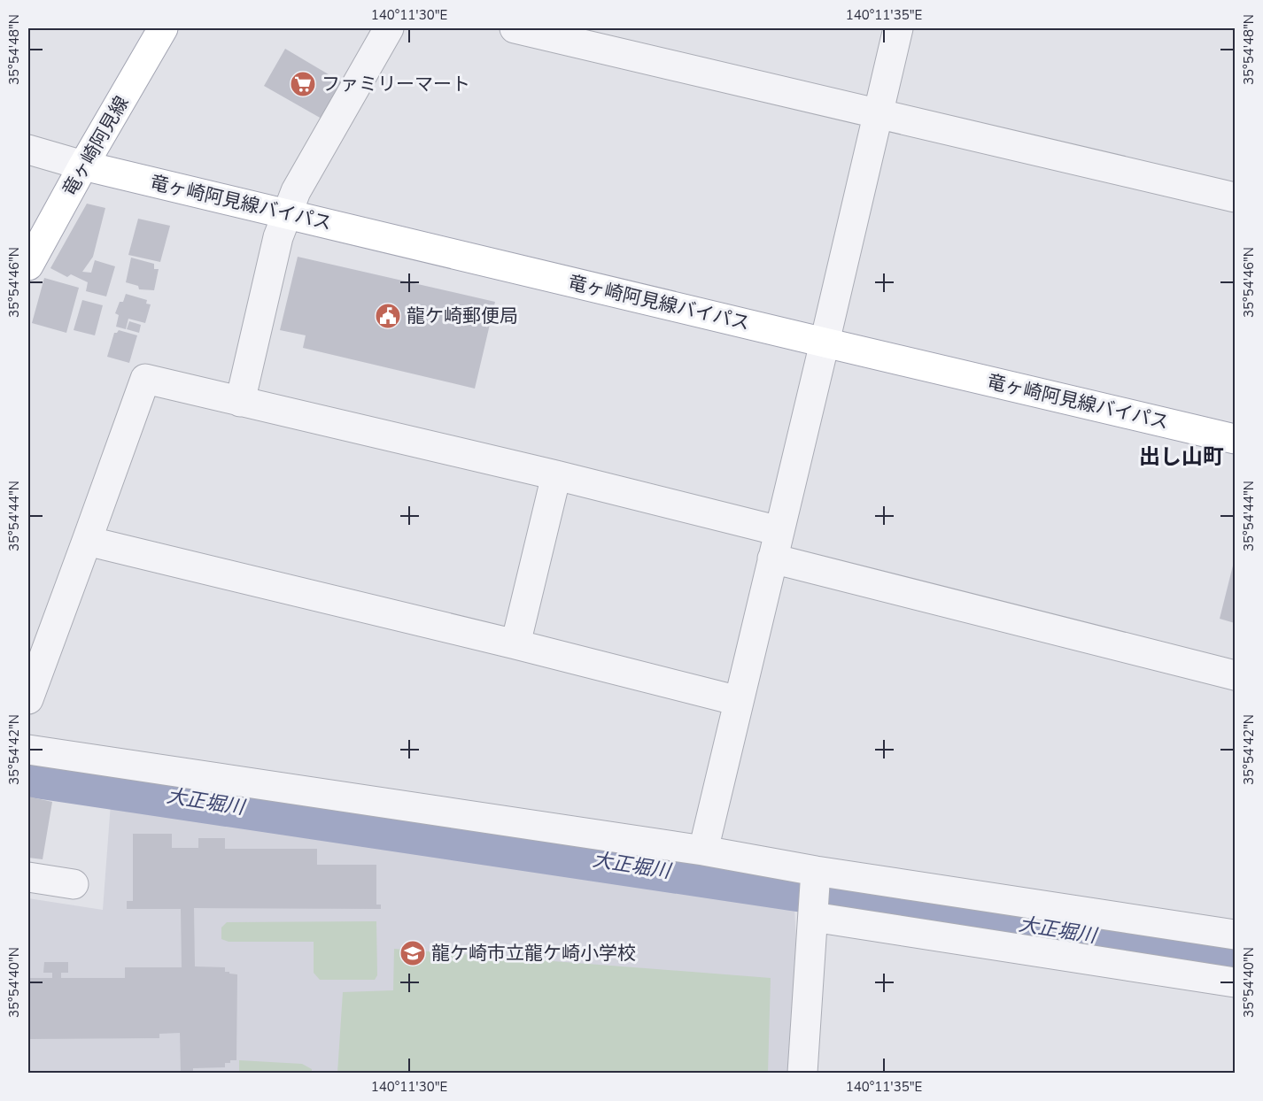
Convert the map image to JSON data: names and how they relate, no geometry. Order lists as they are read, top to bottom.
{
  "streets": {
    "main road": ["竜ヶ崎阿見線", "竜ヶ崎阿見線バイパス"]
  },
  "crossings": [
    ["竜ヶ崎阿見線", "竜ヶ崎阿見線バイパス"]
  ],
  "districts": ["出し山町"],
  "water": ["大正堀川"],
  "places": {
    "supermarket": ["ファミリーマート"],
    "public building": ["龍ケ崎郵便局"],
    "school or university": ["龍ケ崎市立龍ケ崎小学校"]
  },
  "coordinates": [
    "140°11'30\"E",
    "140°11'35\"E",
    "35°54'48\"N",
    "35°54'46\"N",
    "35°54'44\"N",
    "35°54'42\"N",
    "35°54'40\"N"
  ]
}
